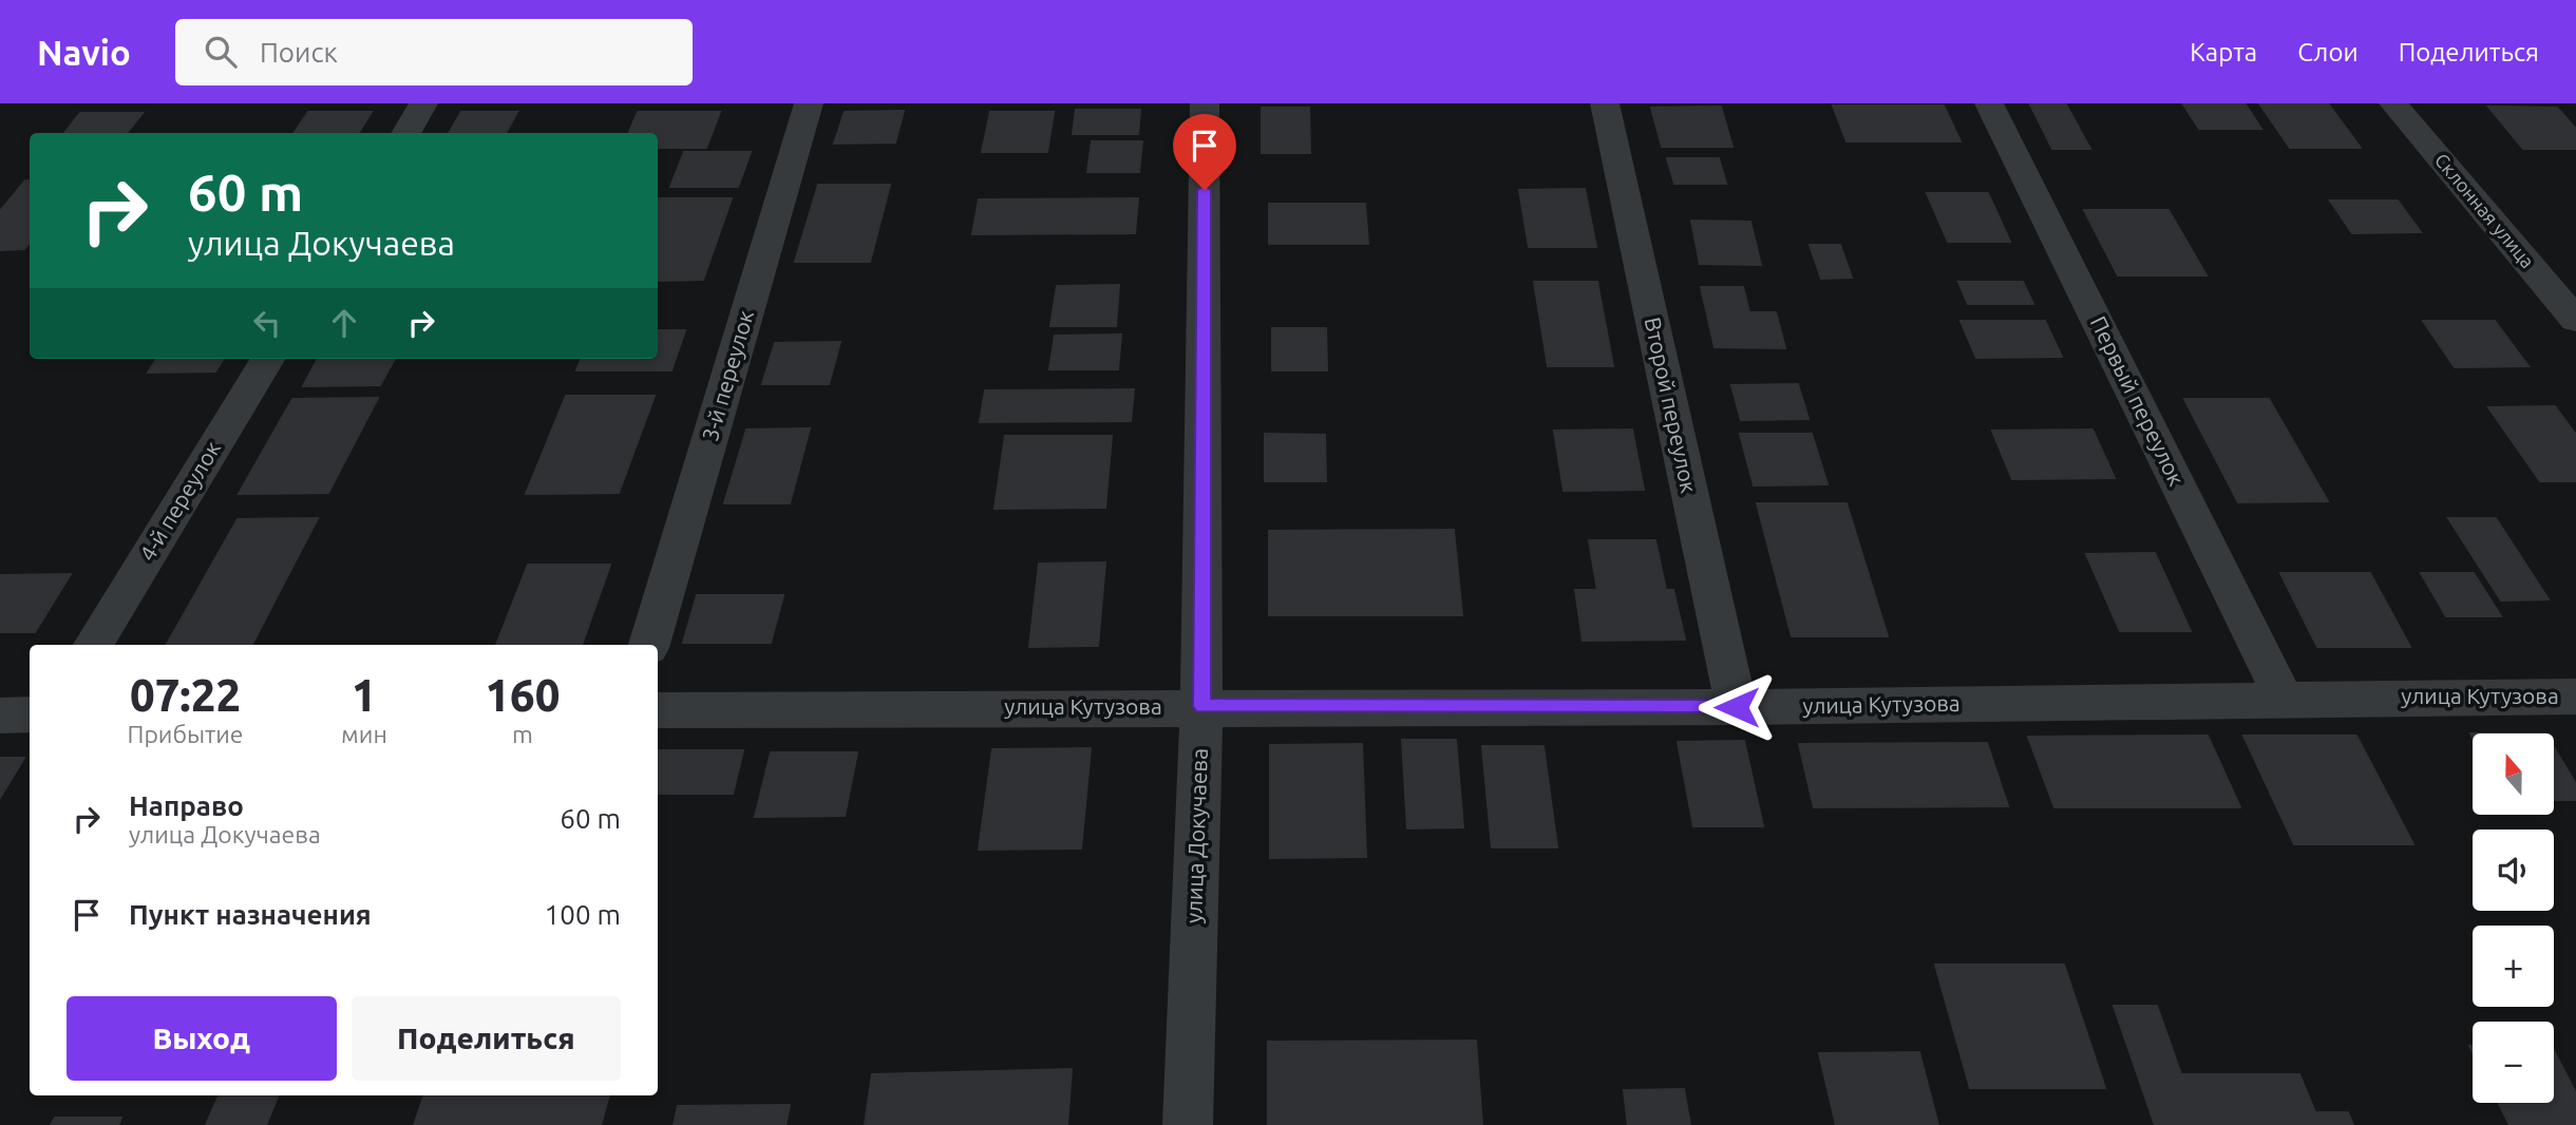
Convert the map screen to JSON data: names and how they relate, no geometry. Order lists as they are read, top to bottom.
{
  "streets": {
    "street": [
      "Склонная улица",
      "3-й переулок",
      "Первый переулок",
      "Второй переулок",
      "4-й переулок",
      "улица Кутузова",
      "улица Докучаева"
    ]
  },
  "crossings": [
    ["Первый переулок", "улица Кутузова"],
    ["Второй переулок", "улица Кутузова"],
    ["улица Кутузова", "улица Докучаева"]
  ],
  "north": "top",
  "page": {
    "header": "Navio",
    "search": "Поиск",
    "nav": ["Карта", "Слои", "Поделиться"],
    "turn": ["60 m", "улица Докучаева"],
    "eta": [
      "07:22",
      "Прибытие",
      "1",
      "мин",
      "160",
      "m"
    ],
    "map_buttons": ["+", "−"],
    "list": [
      {
        "name": "Направо",
        "note": "улица Докучаева",
        "value": "60 m"
      },
      {
        "name": "Пункт назначения",
        "value": "100 m"
      }
    ],
    "buttons": ["Выход", "Поделиться"]
  }
}
